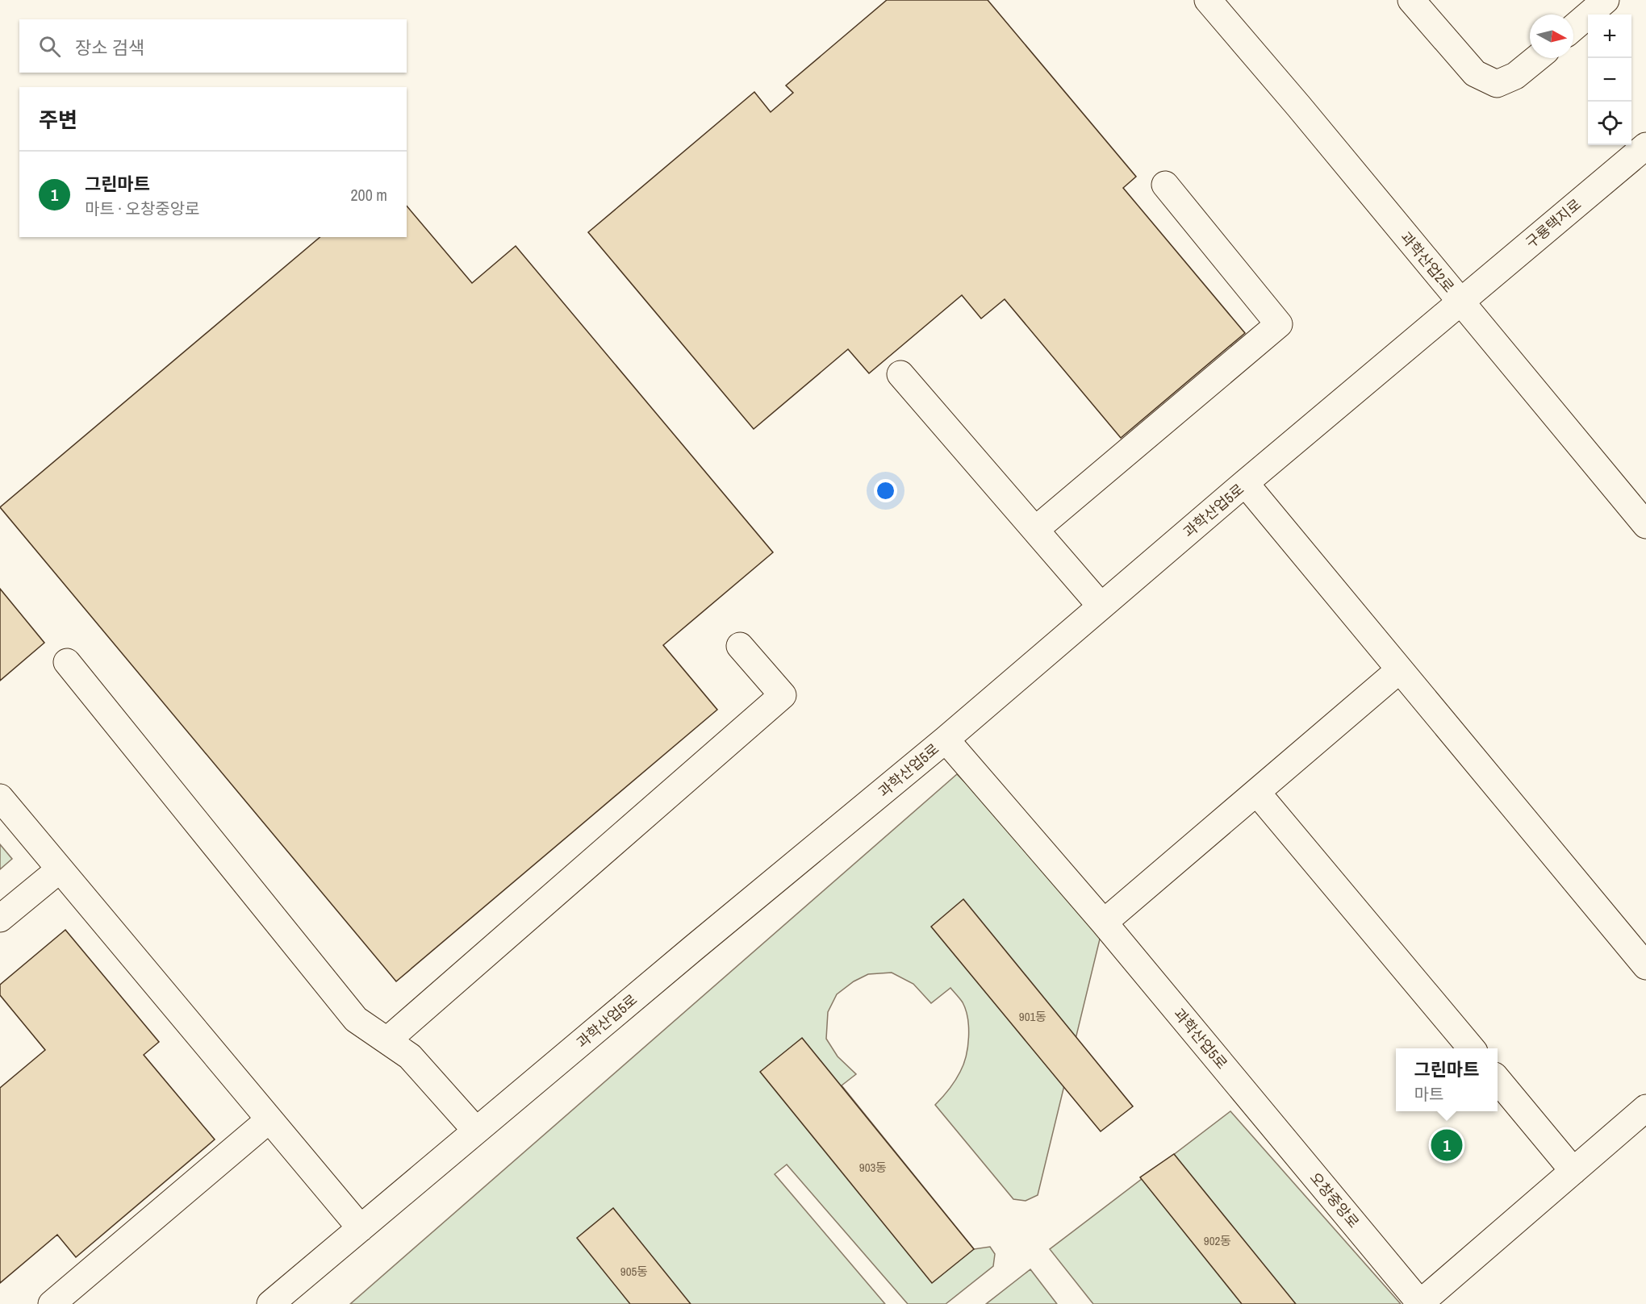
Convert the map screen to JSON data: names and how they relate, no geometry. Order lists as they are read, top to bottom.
{
  "streets": {
    "street": [
      "구룡택지로",
      "과학산업2로",
      "과학산업5로",
      "오창중앙로"
    ]
  },
  "crossings": [
    ["구룡택지로", "과학산업2로"],
    ["구룡택지로", "과학산업5로"],
    ["과학산업2로", "과학산업5로"],
    ["과학산업5로", "오창중앙로"]
  ],
  "house_numbers": [
    "901동",
    "903동",
    "902동",
    "905동"
  ],
  "north": "right",
  "page": {
    "map_buttons": ["+", "−"],
    "search": "장소 검색",
    "heading": "주변",
    "list": [
      {
        "mark": "1",
        "name": "그린마트",
        "note": "마트 · 오창중앙로",
        "value": "200 m"
      }
    ],
    "popup": ["그린마트", "마트"],
    "pins": "1"
  }
}
